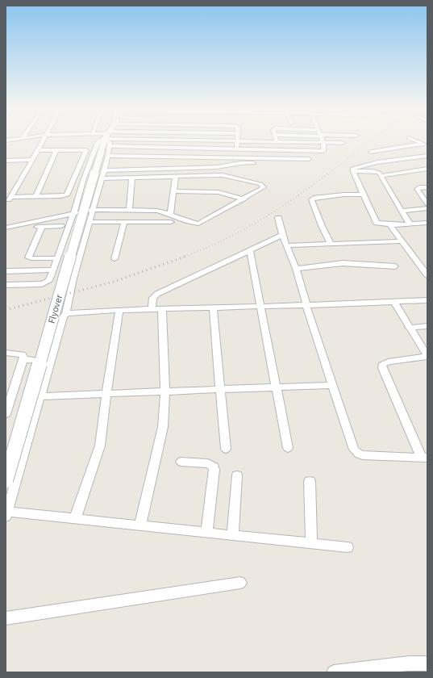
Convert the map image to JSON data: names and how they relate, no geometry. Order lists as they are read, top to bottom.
{
  "streets": {
    "main road": ["Flyover"]
  }
}
